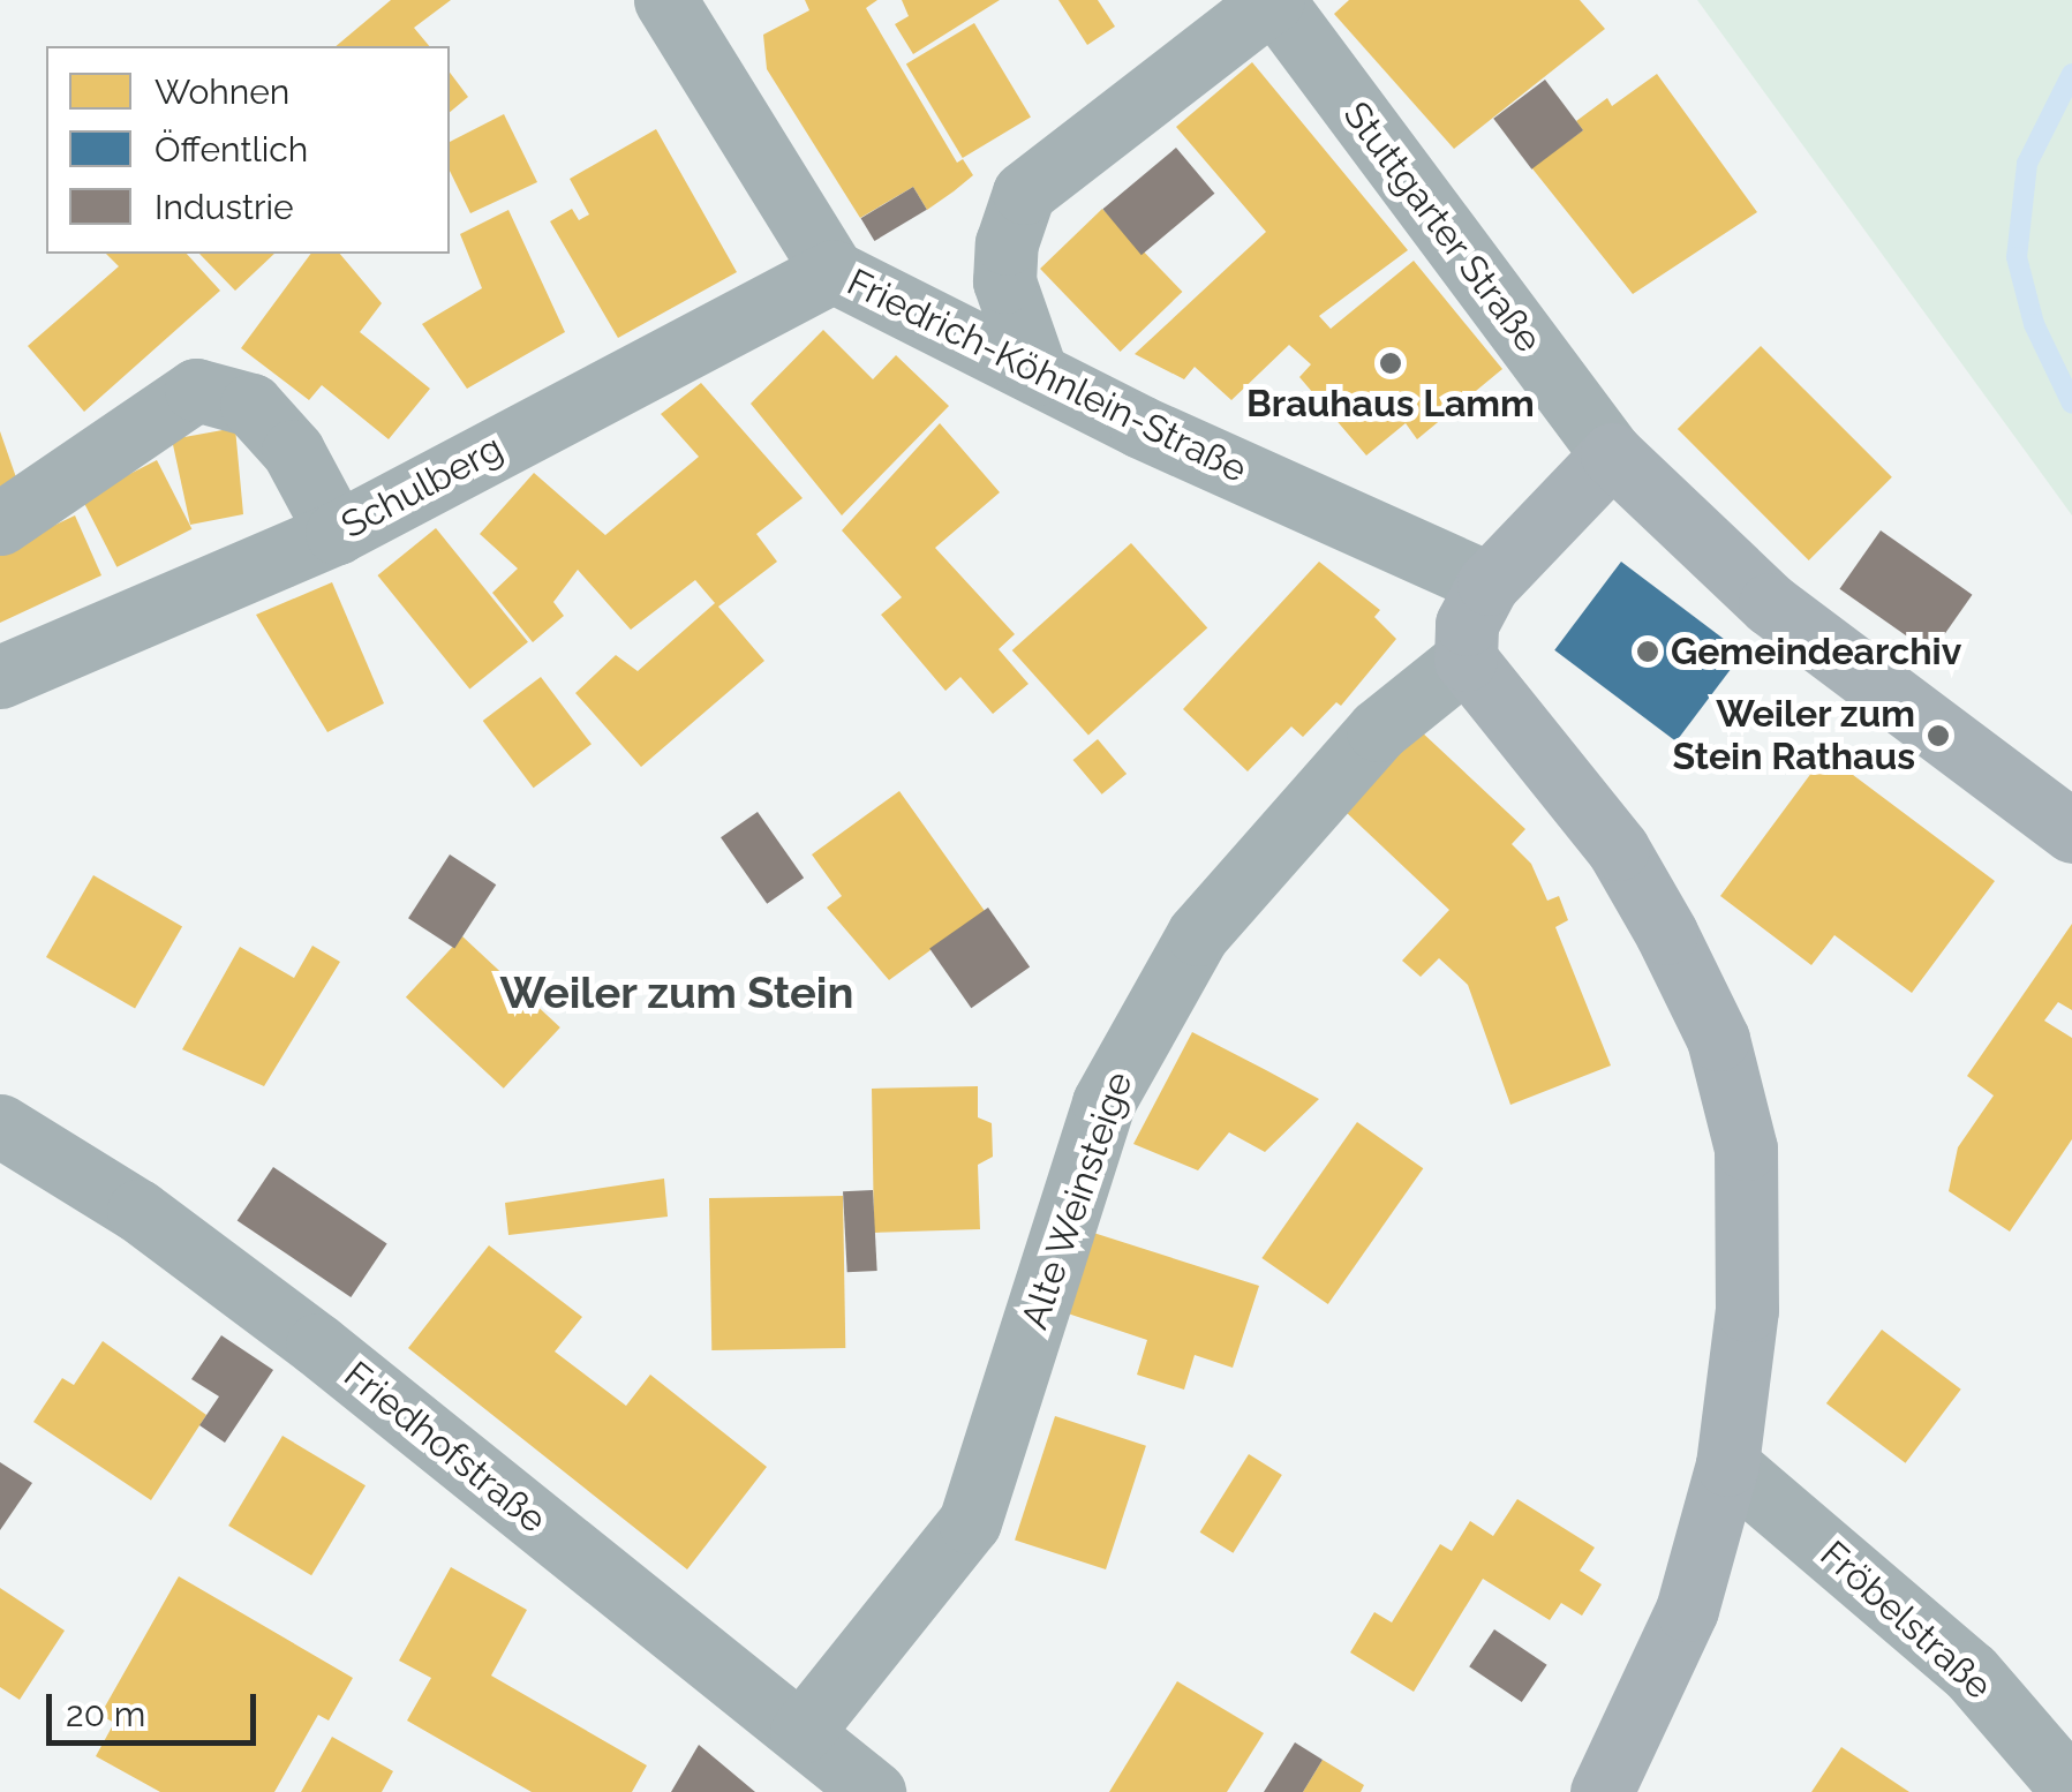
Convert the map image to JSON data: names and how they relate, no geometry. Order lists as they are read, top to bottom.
{
  "streets": {
    "street": [
      "Stuttgarter Straße",
      "Friedrich-Köhnlein-Straße",
      "Schulberg",
      "Alte Weinsteige",
      "Friedhofstraße",
      "Fröbelstraße"
    ]
  },
  "crossings": [
    ["Friedrich-Köhnlein-Straße", "Schulberg"],
    ["Alte Weinsteige", "Friedhofstraße"]
  ],
  "districts": ["Weiler zum Stein"],
  "places": ["Brauhaus Lamm", "Gemeindearchiv", "Weiler zum Stein Rathaus"],
  "legend": ["Wohnen", "Öffentlich", "Industrie"],
  "scale_bar": "20 m"
}
